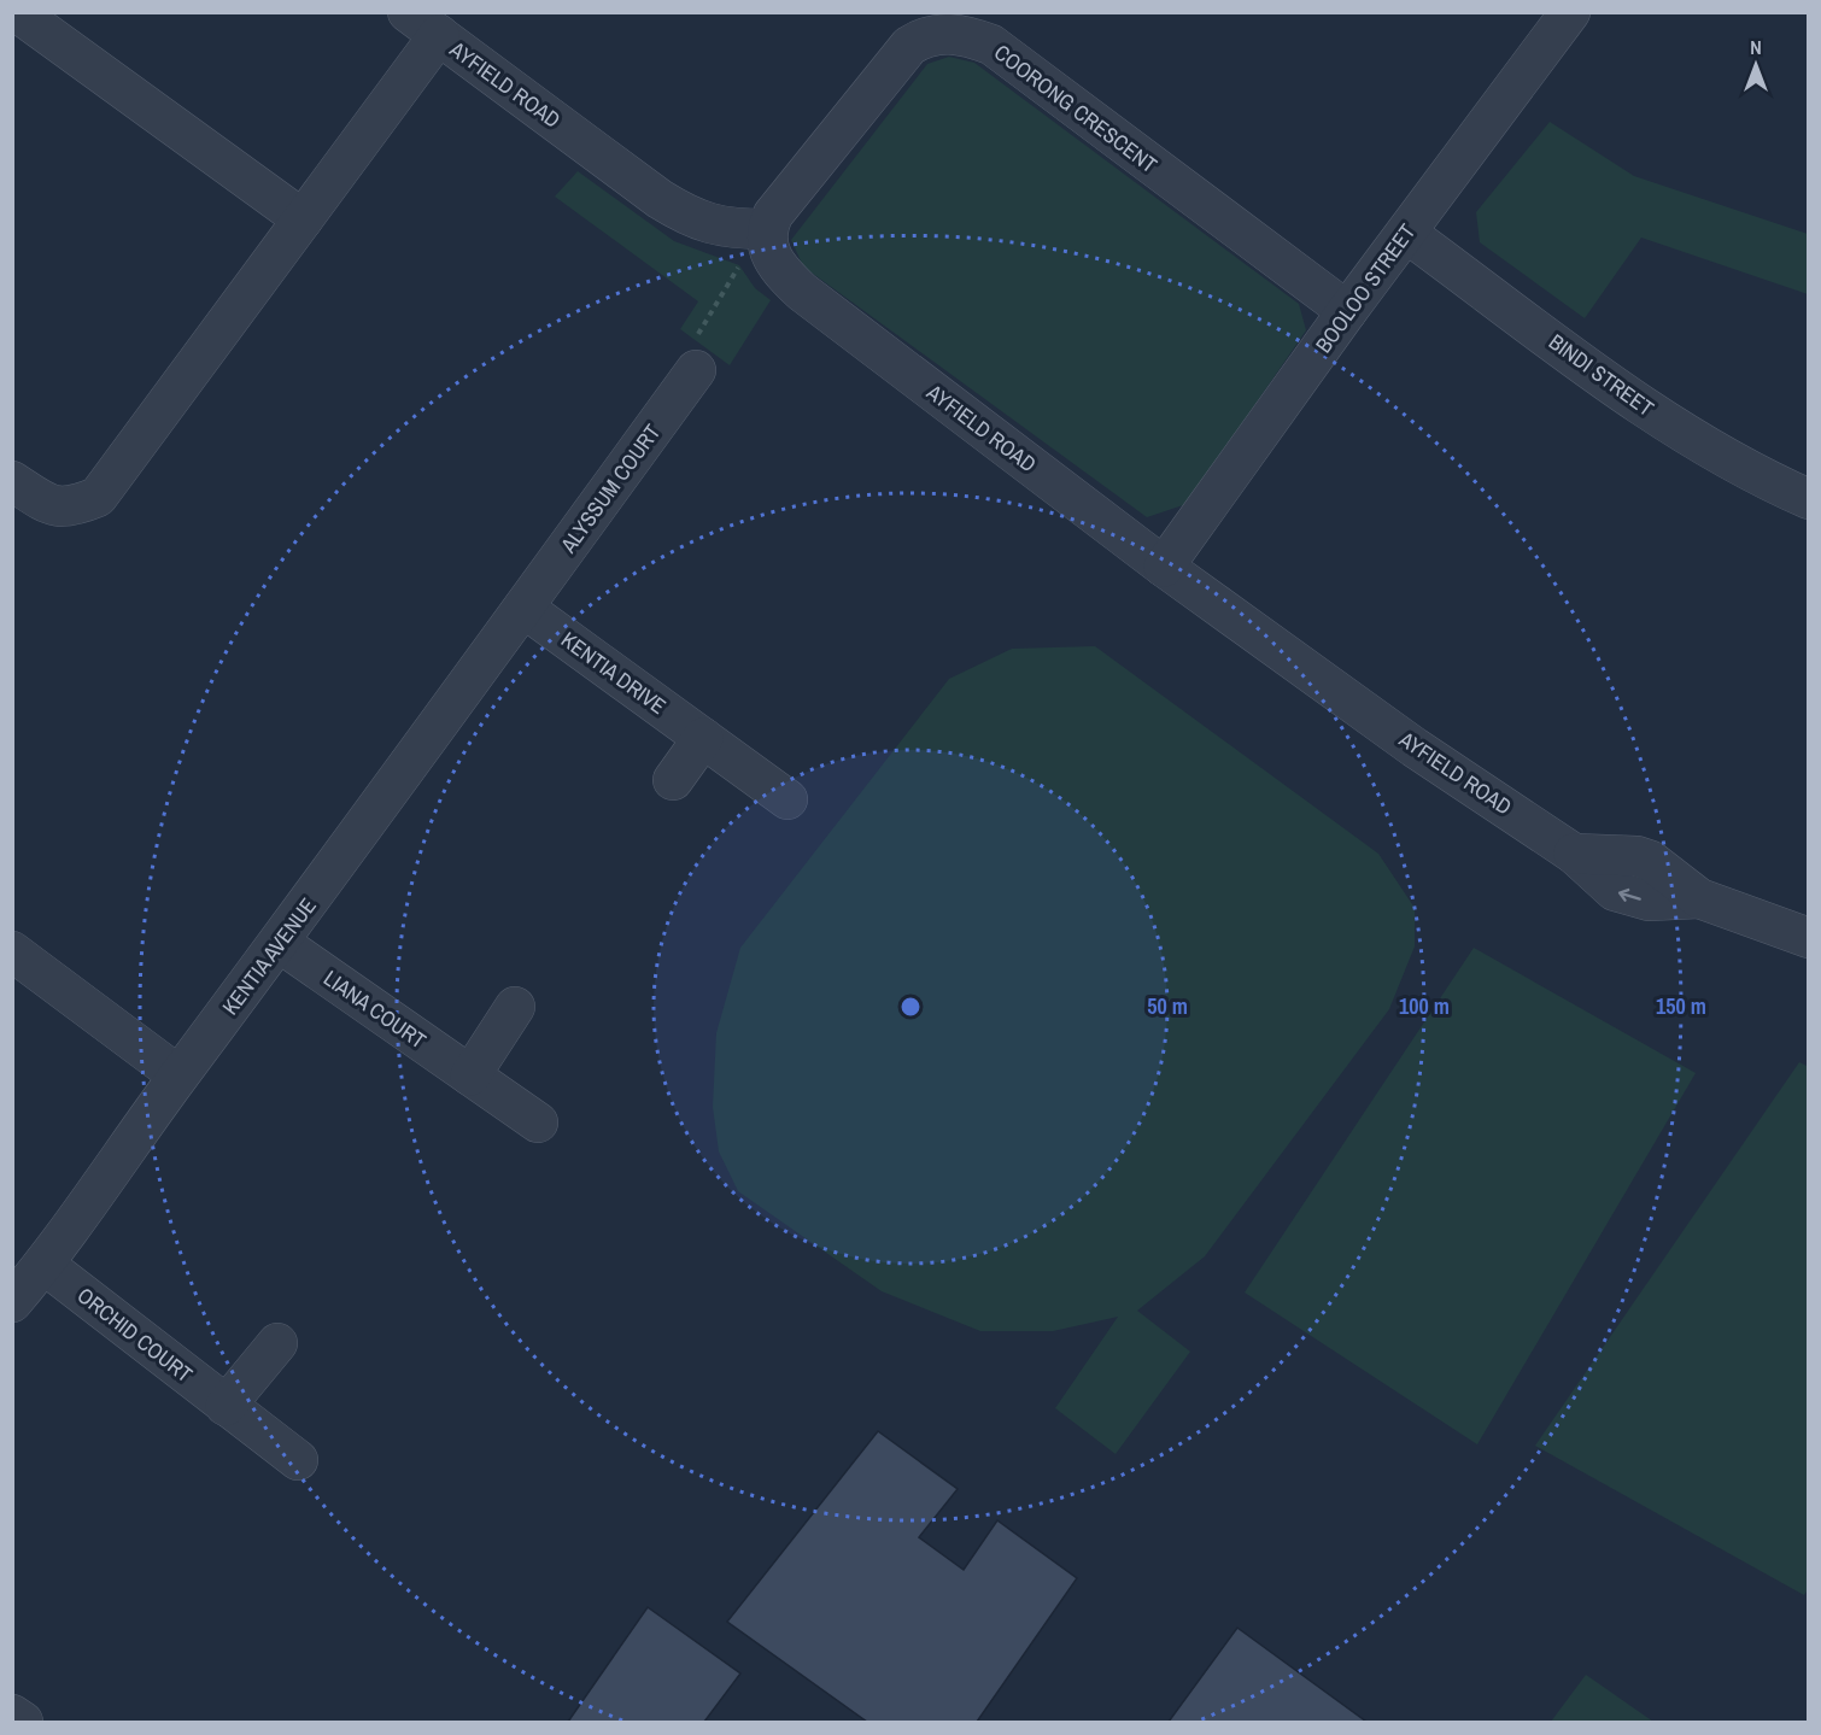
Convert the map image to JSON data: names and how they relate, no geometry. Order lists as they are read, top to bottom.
{
  "streets": {
    "street": [
      "AYFIELD ROAD",
      "COORONG CRESCENT",
      "BOOLOO STREET",
      "BINDI STREET",
      "ALYSSUM COURT",
      "KENTIA DRIVE",
      "KENTIA AVENUE",
      "LIANA COURT",
      "ORCHID COURT"
    ]
  },
  "crossings": [
    ["AYFIELD ROAD", "COORONG CRESCENT"],
    ["AYFIELD ROAD", "BOOLOO STREET"],
    ["COORONG CRESCENT", "BOOLOO STREET"],
    ["BOOLOO STREET", "BINDI STREET"],
    ["ALYSSUM COURT", "KENTIA DRIVE"],
    ["ALYSSUM COURT", "KENTIA AVENUE"],
    ["KENTIA DRIVE", "KENTIA AVENUE"],
    ["KENTIA AVENUE", "LIANA COURT"],
    ["KENTIA AVENUE", "ORCHID COURT"]
  ],
  "north": "top",
  "rings": ["50 m", "100 m", "150 m"]
}
